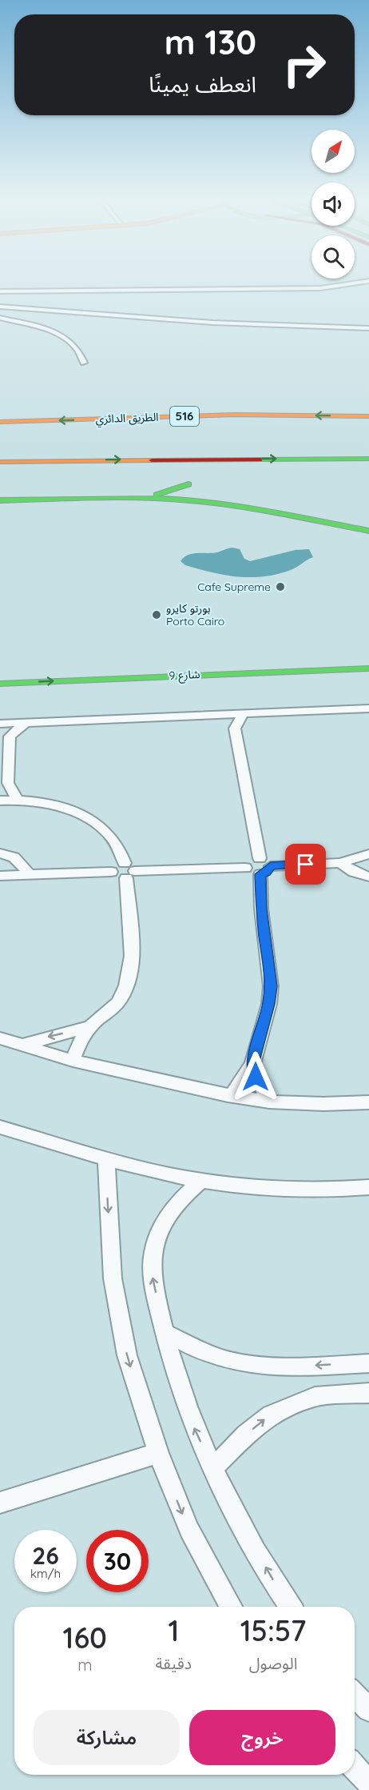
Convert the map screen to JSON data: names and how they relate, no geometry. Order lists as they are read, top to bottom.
{
  "streets": {
    "main road": ["516", "الطريق الدائري", "شارع 9"]
  },
  "places": ["Cafe Supreme", "بورتو كايرو Porto Cairo"],
  "north": "top right",
  "page": {
    "turn": ["130 m", "انعطف يمينًا"],
    "speed": "26 km/h",
    "limit": "30",
    "eta": [
      "15:57",
      "الوصول",
      "1",
      "دقيقة",
      "160",
      "m"
    ],
    "buttons": ["خروج", "مشاركة"]
  }
}
